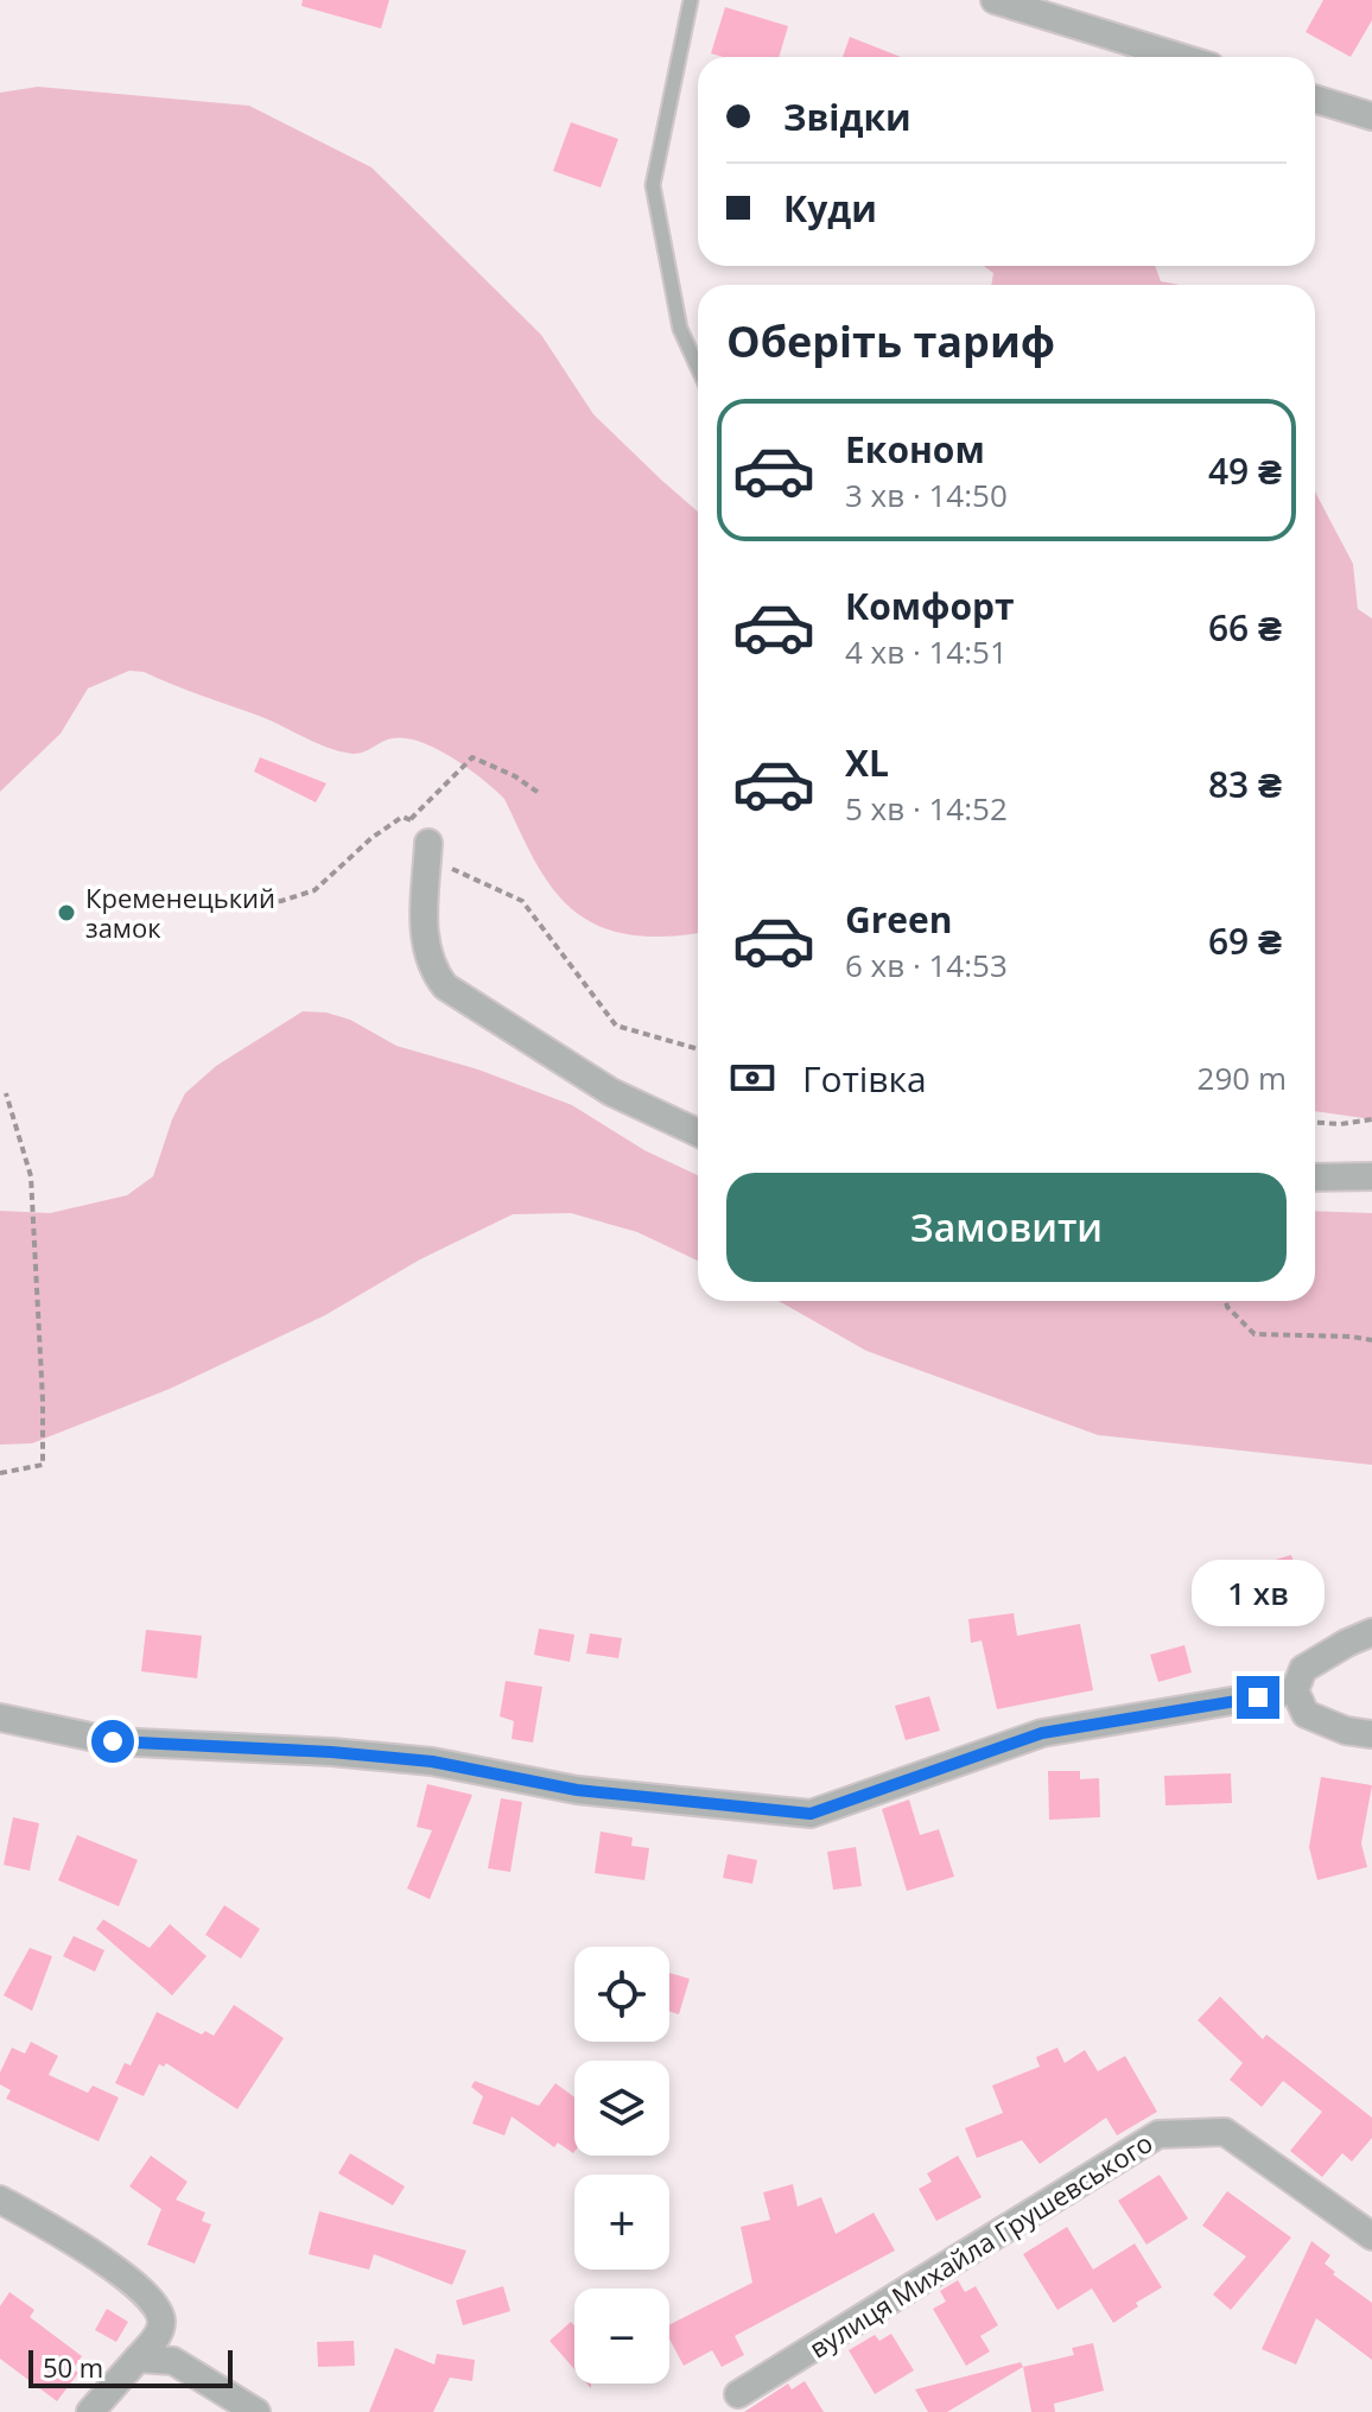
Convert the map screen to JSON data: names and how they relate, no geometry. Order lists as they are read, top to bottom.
{
  "streets": {
    "street": ["вулиця Михайла Грушевського"]
  },
  "places": ["Кременецький замок"],
  "scale_bar": "50 m",
  "page": {
    "banner": ["Звідки", "Куди"],
    "heading": "Оберіть тариф",
    "list": [
      {
        "name": "Економ",
        "note": "3 хв · 14:50",
        "value": "49 ₴"
      },
      {
        "name": "Комфорт",
        "note": "4 хв · 14:51",
        "value": "66 ₴"
      },
      {
        "name": "XL",
        "note": "5 хв · 14:52",
        "value": "83 ₴"
      },
      {
        "name": "Green",
        "note": "6 хв · 14:53",
        "value": "69 ₴"
      }
    ],
    "pay": ["Готівка", "290 m"],
    "buttons": "Замовити",
    "bubble": "1 хв",
    "map_buttons": ["+", "−"],
    "scale": "50 m"
  }
}
